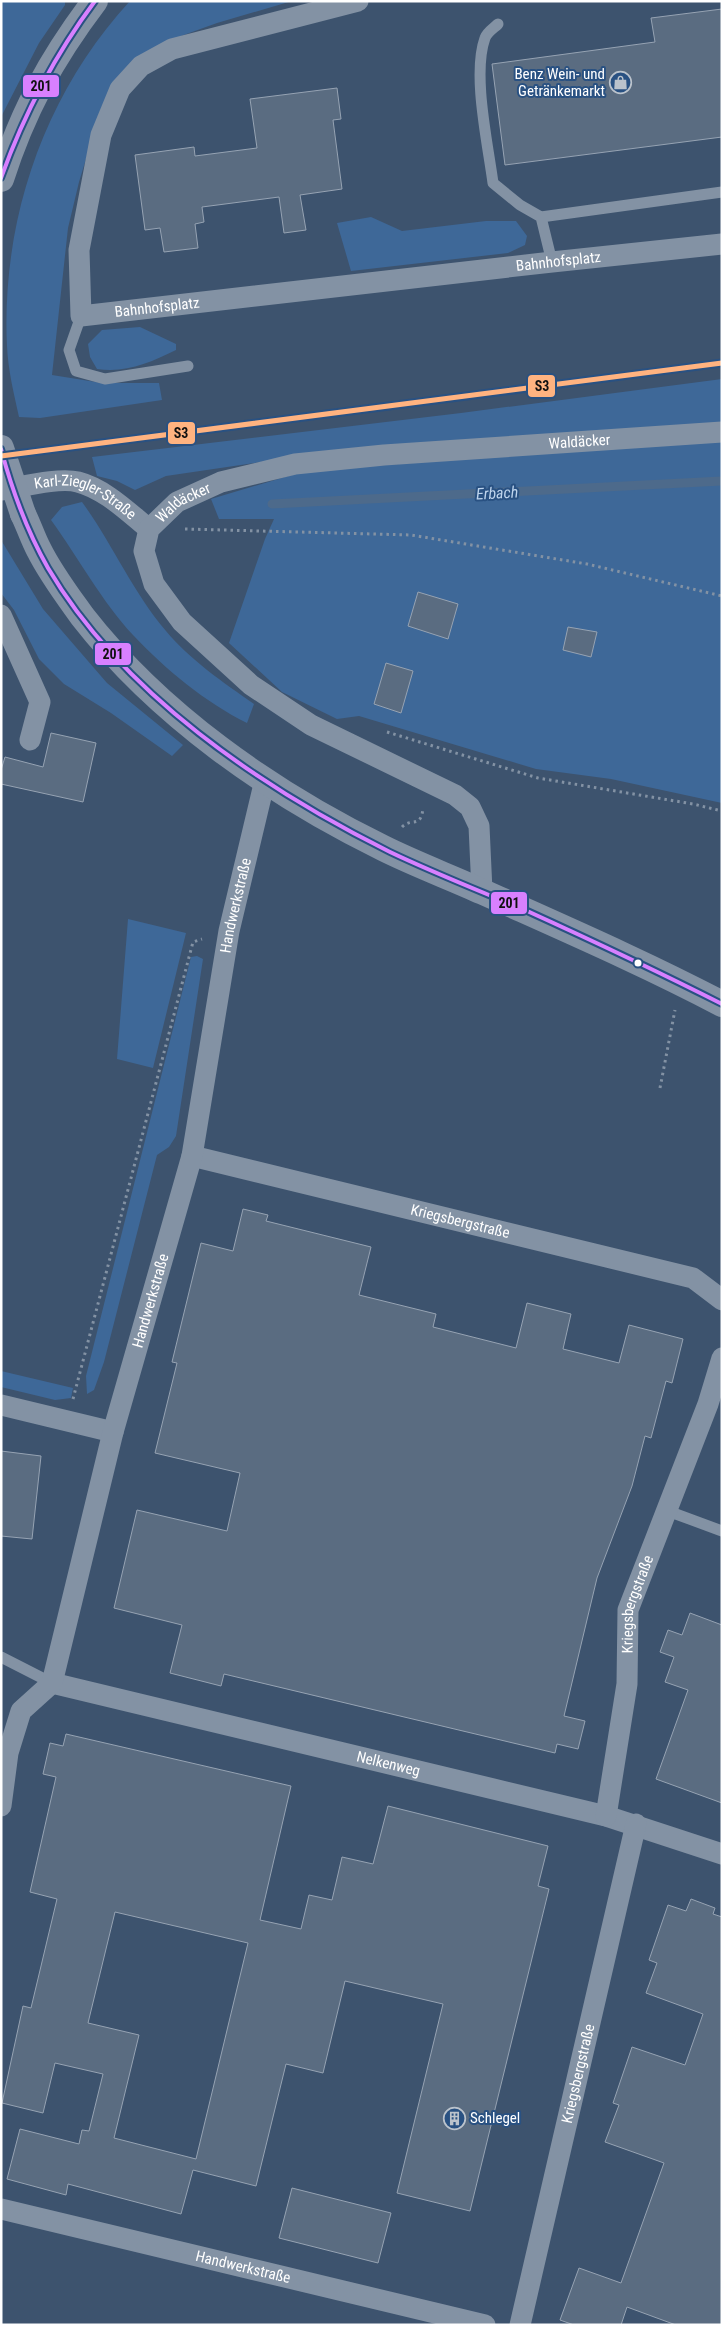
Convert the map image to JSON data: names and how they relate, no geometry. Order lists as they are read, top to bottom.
{
  "streets": {
    "street": [
      "Bahnhofsplatz",
      "Waldäcker",
      "Karl-Ziegler-Straße",
      "Handwerkstraße",
      "Kriegsbergstraße",
      "Nelkenweg"
    ]
  },
  "crossings": [
    ["Waldäcker", "Karl-Ziegler-Straße"],
    ["Karl-Ziegler-Straße", "Handwerkstraße"],
    ["Handwerkstraße", "Kriegsbergstraße"],
    ["Handwerkstraße", "Nelkenweg"],
    ["Kriegsbergstraße", "Nelkenweg"]
  ],
  "water": ["Erbach"],
  "places": {
    "shop": ["Benz Wein- und Getränkemarkt"],
    "building": ["Schlegel"]
  },
  "lines": ["transit line 201", "transit line S3"]
}
